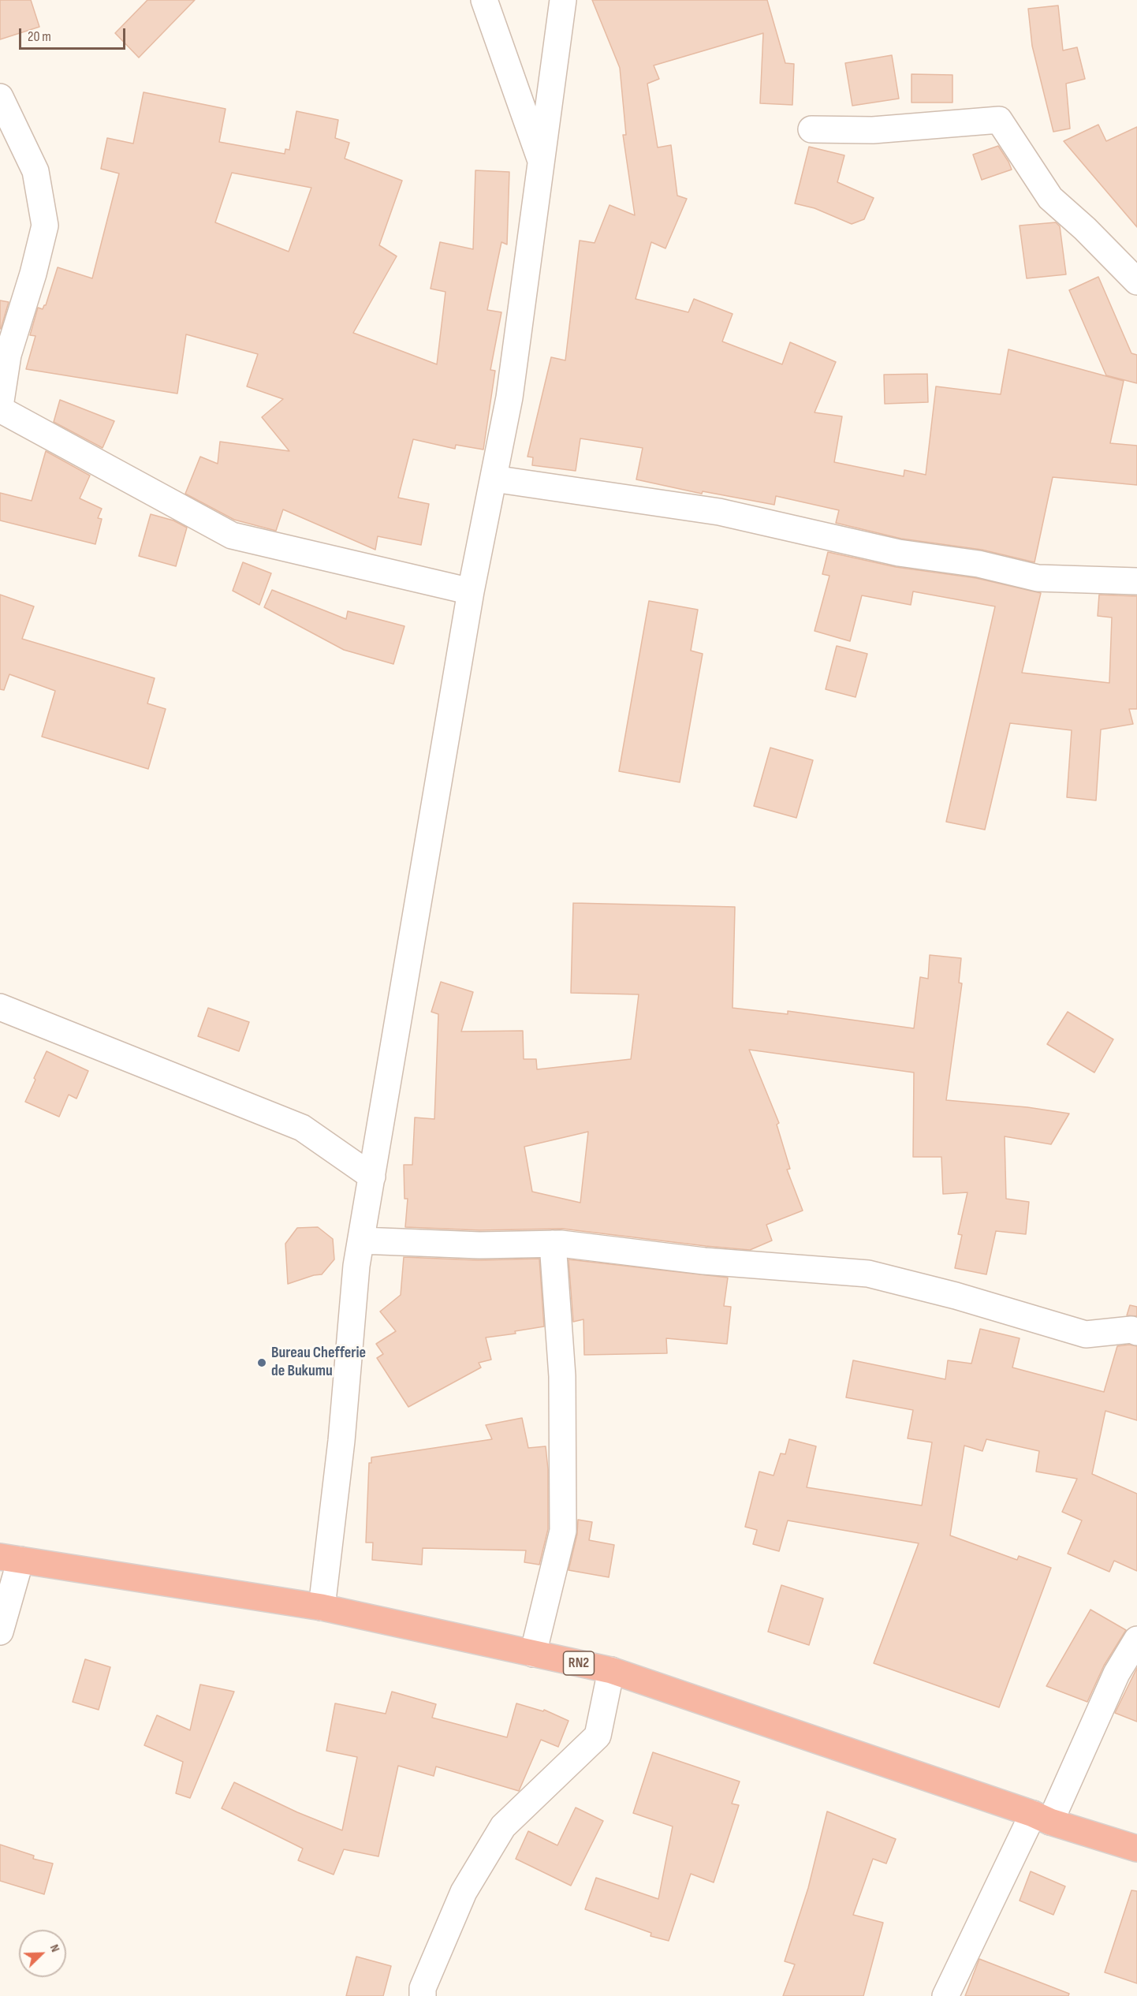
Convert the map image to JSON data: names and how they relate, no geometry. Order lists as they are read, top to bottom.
{
  "streets": {
    "highway": ["RN2"]
  },
  "places": ["Bureau Chefferie de Bukumu"],
  "scale_bar": "20 m",
  "north": "top right"
}
